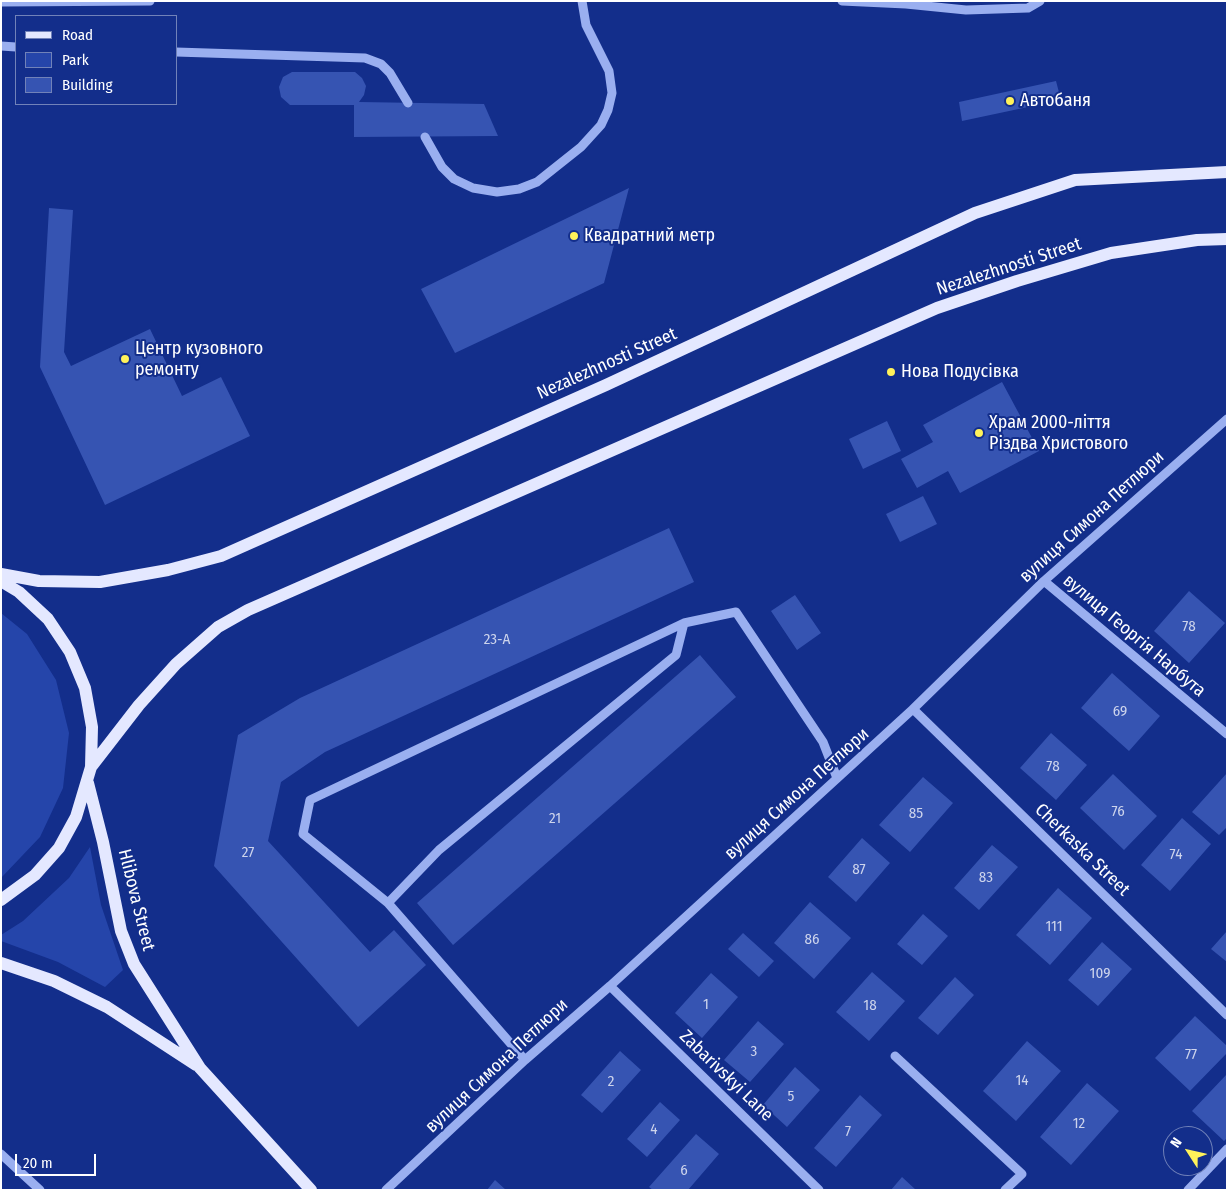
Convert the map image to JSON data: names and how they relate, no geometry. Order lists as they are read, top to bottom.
{
  "streets": {
    "main road": ["Nezalezhnosti Street", "Hlibova Street"],
    "street": [
      "вулиця Симона Петлюри",
      "вулиця Георгія Нарбута",
      "Cherkaska Street",
      "Zabarivskyi Lane"
    ]
  },
  "crossings": [
    ["Nezalezhnosti Street", "Hlibova Street"],
    ["вулиця Симона Петлюри", "вулиця Георгія Нарбута"],
    ["вулиця Симона Петлюри", "Cherkaska Street"],
    ["вулиця Симона Петлюри", "Zabarivskyi Lane"]
  ],
  "places": [
    "Автобаня",
    "Квадратний метр",
    "Центр кузовного ремонту",
    "Нова Подусівка",
    "Храм 2000-ліття Різдва Христового"
  ],
  "house_numbers": [
    "78",
    "23-А",
    "69",
    "78",
    "76",
    "85",
    "21",
    "27",
    "74",
    "87",
    "83",
    "111",
    "86",
    "109",
    "1",
    "18",
    "3",
    "77",
    "14",
    "2",
    "5",
    "12",
    "4",
    "7",
    "6"
  ],
  "legend": ["Road", "Park", "Building"],
  "scale_bar": "20 m",
  "north": "top left"
}
